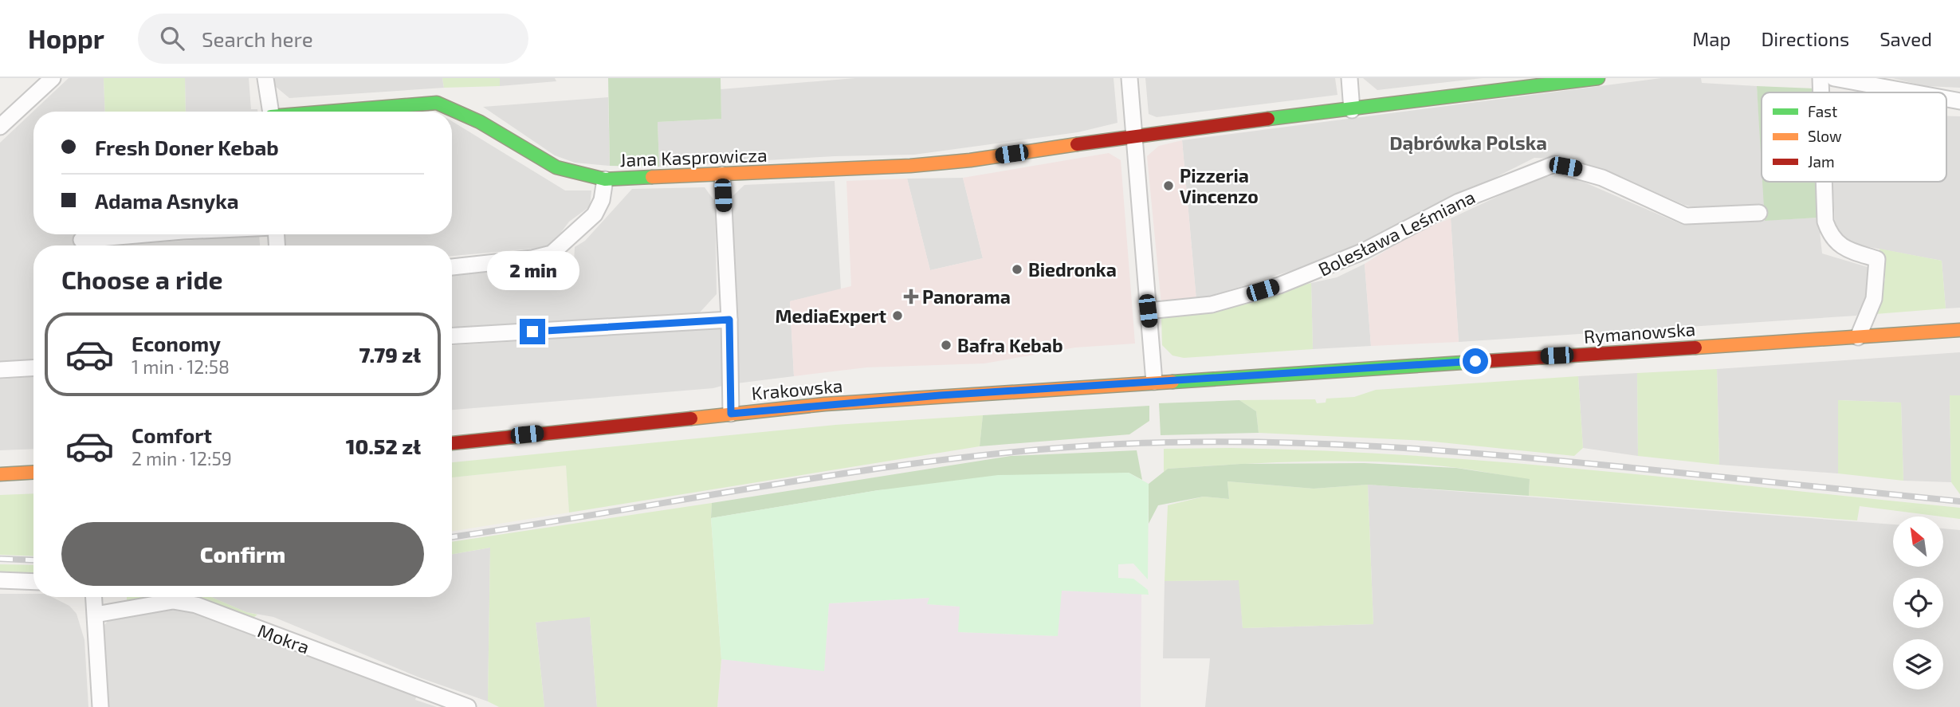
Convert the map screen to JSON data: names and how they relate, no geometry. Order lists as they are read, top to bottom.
{
  "streets": {
    "main road": ["Jana Kasprowicza", "Rymanowska", "Krakowska"],
    "street": ["Bolesława Leśmiana", "Mokra"]
  },
  "crossings": [
    ["Rymanowska", "Krakowska"]
  ],
  "districts": ["Dąbrówka Polska"],
  "places": {
    "other": [
      "Pizzeria Vincenzo",
      "Biedronka",
      "MediaExpert",
      "Bafra Kebab"
    ],
    "health": ["Panorama"]
  },
  "legend": ["Fast", "Slow", "Jam"],
  "north": "top left",
  "page": {
    "header": "Hoppr",
    "search": "Search here",
    "nav": ["Map", "Directions", "Saved"],
    "banner": ["Fresh Doner Kebab", "Adama Asnyka"],
    "heading": "Choose a ride",
    "bubble": "2 min",
    "list": [
      {
        "name": "Economy",
        "note": "1 min · 12:58",
        "value": "7.79 zł"
      },
      {
        "name": "Comfort",
        "note": "2 min · 12:59",
        "value": "10.52 zł"
      }
    ],
    "buttons": "Confirm"
  }
}
